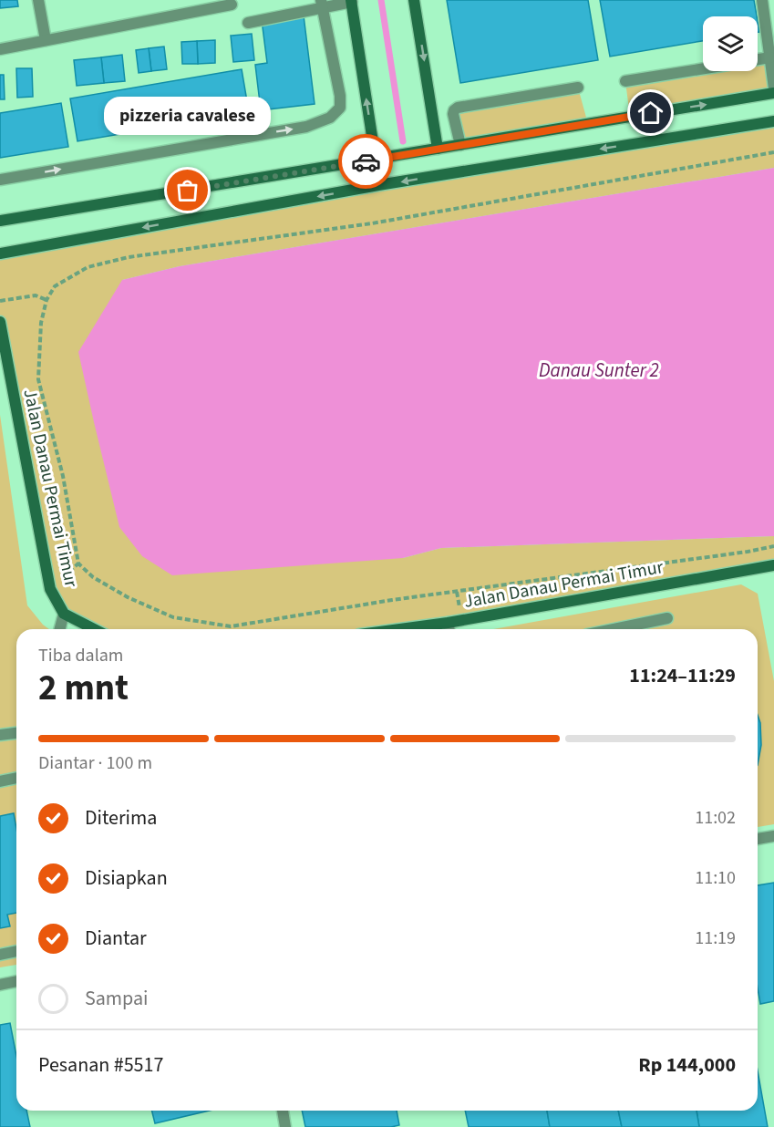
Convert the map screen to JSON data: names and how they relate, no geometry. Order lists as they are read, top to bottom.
{
  "streets": {
    "street": ["Jalan Danau Permai Timur"]
  },
  "water": ["Danau Sunter 2"],
  "places": ["pizzeria cavalese"],
  "page": {
    "bubble": "pizzeria cavalese",
    "heading": ["2 mnt", "Tiba dalam", "11:24–11:29"],
    "panel": ["Pesanan #5517", "Rp 144,000"],
    "bar": "Diantar · 100 m",
    "list": [
      ["Diterima", "11:02"],
      ["Disiapkan", "11:10"],
      ["Diantar", "11:19"],
      "Sampai"
    ]
  }
}
